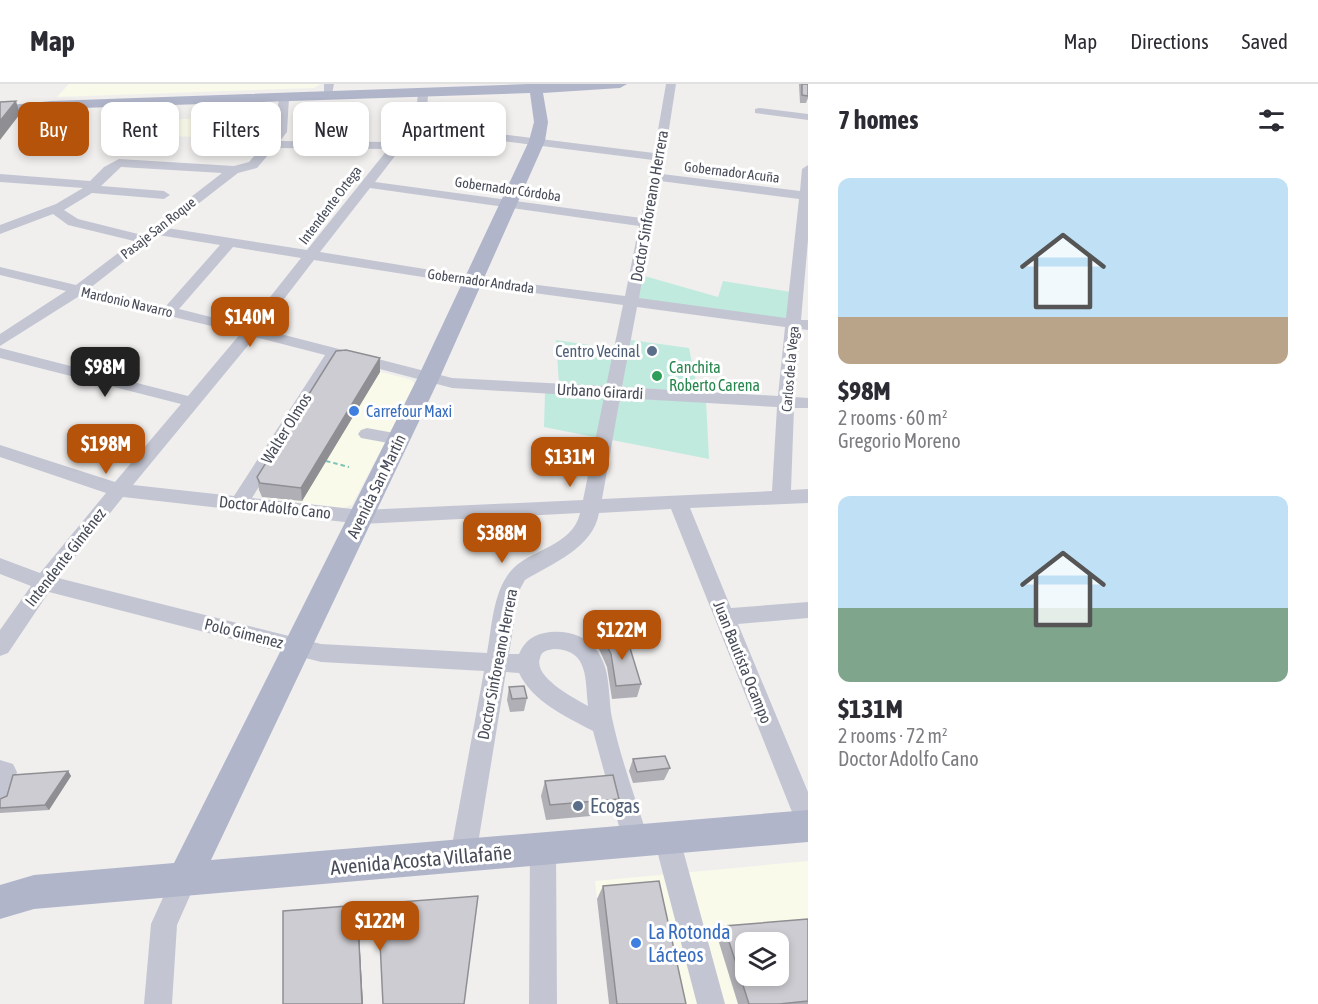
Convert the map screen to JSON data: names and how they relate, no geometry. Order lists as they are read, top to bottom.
{
  "streets": {
    "main road": ["Avenida San Martín", "Avenida Acosta Villafañe"],
    "street": [
      "Gobernador Acuña",
      "Gobernador Córdoba",
      "Intendente Ortega",
      "Doctor Sinforeano Herrera",
      "Pasaje San Roque",
      "Gobernador Andrada",
      "Mardonio Navarro",
      "Carlos de la Vega",
      "Urbano Girardi",
      "Walter Olmos",
      "Doctor Adolfo Cano",
      "Intendente Giménez",
      "Polo Gimenez",
      "Juan Bautista Ocampo"
    ]
  },
  "crossings": [
    ["Gobernador Acuña", "Doctor Sinforeano Herrera"],
    ["Gobernador Acuña", "Carlos de la Vega"],
    ["Gobernador Córdoba", "Intendente Ortega"],
    ["Gobernador Córdoba", "Doctor Sinforeano Herrera"],
    ["Gobernador Córdoba", "Avenida San Martín"],
    ["Intendente Ortega", "Gobernador Andrada"],
    ["Intendente Ortega", "Mardonio Navarro"],
    ["Intendente Ortega", "Intendente Giménez"],
    ["Doctor Sinforeano Herrera", "Gobernador Andrada"],
    ["Doctor Sinforeano Herrera", "Urbano Girardi"],
    ["Doctor Sinforeano Herrera", "Doctor Adolfo Cano"],
    ["Doctor Sinforeano Herrera", "Polo Gimenez"],
    ["Doctor Sinforeano Herrera", "Avenida Acosta Villafañe"],
    ["Pasaje San Roque", "Gobernador Andrada"],
    ["Pasaje San Roque", "Mardonio Navarro"],
    ["Gobernador Andrada", "Carlos de la Vega"],
    ["Gobernador Andrada", "Avenida San Martín"],
    ["Mardonio Navarro", "Urbano Girardi"],
    ["Mardonio Navarro", "Walter Olmos"],
    ["Mardonio Navarro", "Avenida San Martín"],
    ["Mardonio Navarro", "Intendente Giménez"],
    ["Carlos de la Vega", "Urbano Girardi"],
    ["Carlos de la Vega", "Doctor Adolfo Cano"],
    ["Urbano Girardi", "Avenida San Martín"],
    ["Walter Olmos", "Doctor Adolfo Cano"],
    ["Avenida San Martín", "Doctor Adolfo Cano"],
    ["Avenida San Martín", "Polo Gimenez"],
    ["Avenida San Martín", "Avenida Acosta Villafañe"],
    ["Doctor Adolfo Cano", "Intendente Giménez"],
    ["Doctor Adolfo Cano", "Juan Bautista Ocampo"],
    ["Intendente Giménez", "Polo Gimenez"],
    ["Juan Bautista Ocampo", "Avenida Acosta Villafañe"]
  ],
  "places": [
    "Centro Vecinal",
    "Canchita Roberto Carena",
    "Carrefour Maxi",
    "Ecogas",
    "La Rotonda Lácteos"
  ],
  "page": {
    "header": "Map",
    "nav": ["Map", "Directions", "Saved"],
    "heading": "7 homes",
    "chip": [
      "Buy",
      "Rent",
      "Filters",
      "New",
      "Apartment"
    ],
    "list": [
      {
        "name": "$98M",
        "note": "2 rooms · 60 m² · Gregorio Moreno"
      },
      {
        "name": "$131M",
        "note": "2 rooms · 72 m² · Doctor Adolfo Cano"
      }
    ],
    "price": [
      "$140M",
      "$98M",
      "$198M",
      "$131M",
      "$388M",
      "$122M",
      "$122M"
    ]
  }
}
